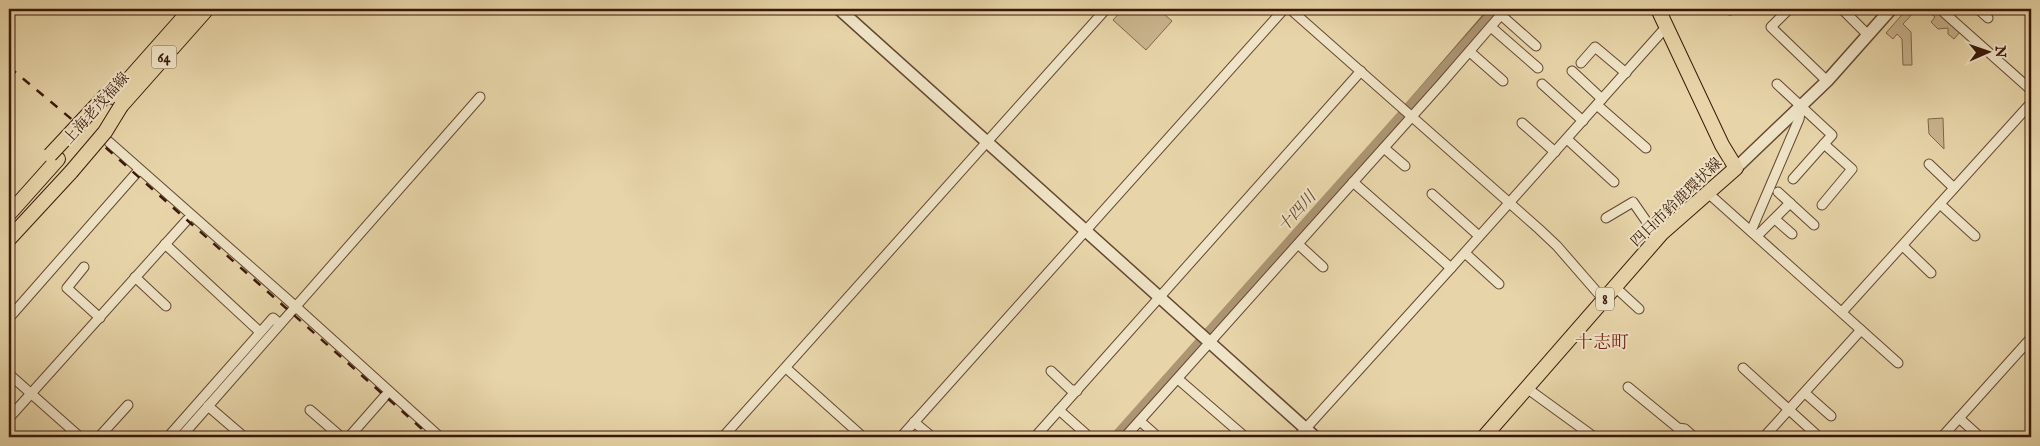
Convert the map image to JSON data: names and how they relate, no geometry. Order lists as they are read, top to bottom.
{
  "streets": {
    "main road": [
      "64",
      "上海老茂福線",
      "四日市鈴鹿環状線",
      "8"
    ]
  },
  "districts": ["十志町"],
  "water": ["十四川"],
  "north": "right"
}
